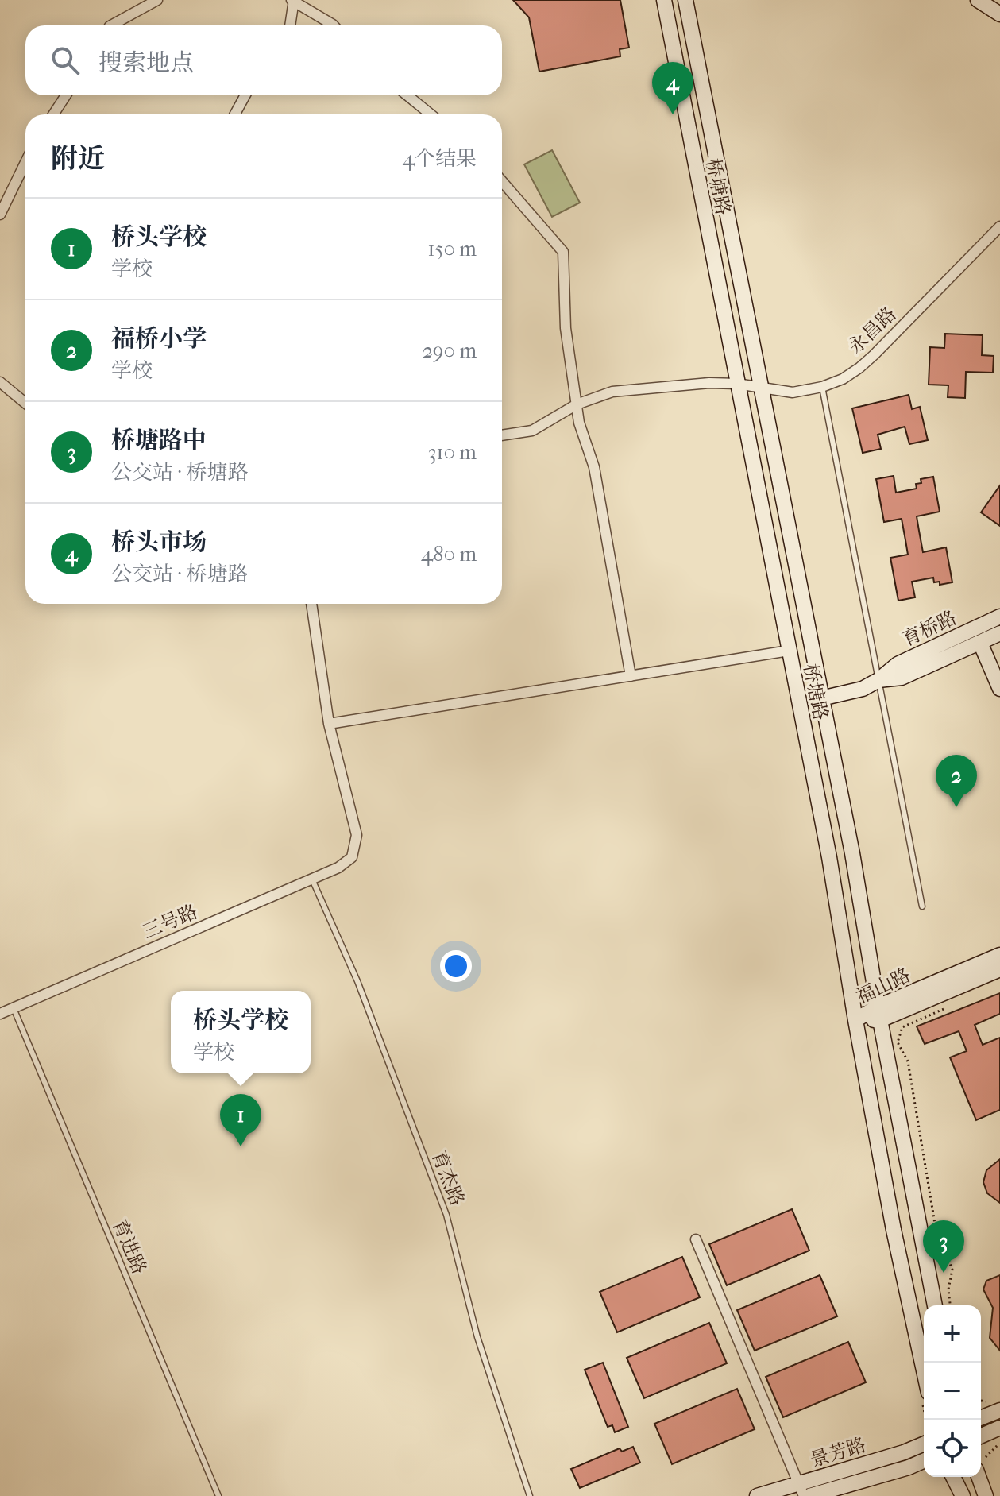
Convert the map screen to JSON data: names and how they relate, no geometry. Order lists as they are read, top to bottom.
{
  "streets": {
    "street": [
      "桥塘路",
      "永昌路",
      "育桥路",
      "三号路",
      "福山路",
      "景芳路"
    ],
    "lane": ["育杰路", "育进路"]
  },
  "crossings": [
    ["桥塘路", "永昌路"],
    ["桥塘路", "育桥路"],
    ["桥塘路", "福山路"],
    ["三号路", "育杰路"],
    ["三号路", "育进路"]
  ],
  "page": {
    "search": "搜索地点",
    "pins": [
      "4",
      "2",
      "1",
      "3"
    ],
    "heading": ["附近", "4个结果"],
    "list": [
      {
        "mark": "1",
        "name": "桥头学校",
        "note": "学校",
        "value": "150 m"
      },
      {
        "mark": "2",
        "name": "福桥小学",
        "note": "学校",
        "value": "290 m"
      },
      {
        "mark": "3",
        "name": "桥塘路中",
        "note": "公交站 · 桥塘路",
        "value": "310 m"
      },
      {
        "mark": "4",
        "name": "桥头市场",
        "note": "公交站 · 桥塘路",
        "value": "480 m"
      }
    ],
    "popup": ["桥头学校", "学校"],
    "map_buttons": ["+", "−"]
  }
}
